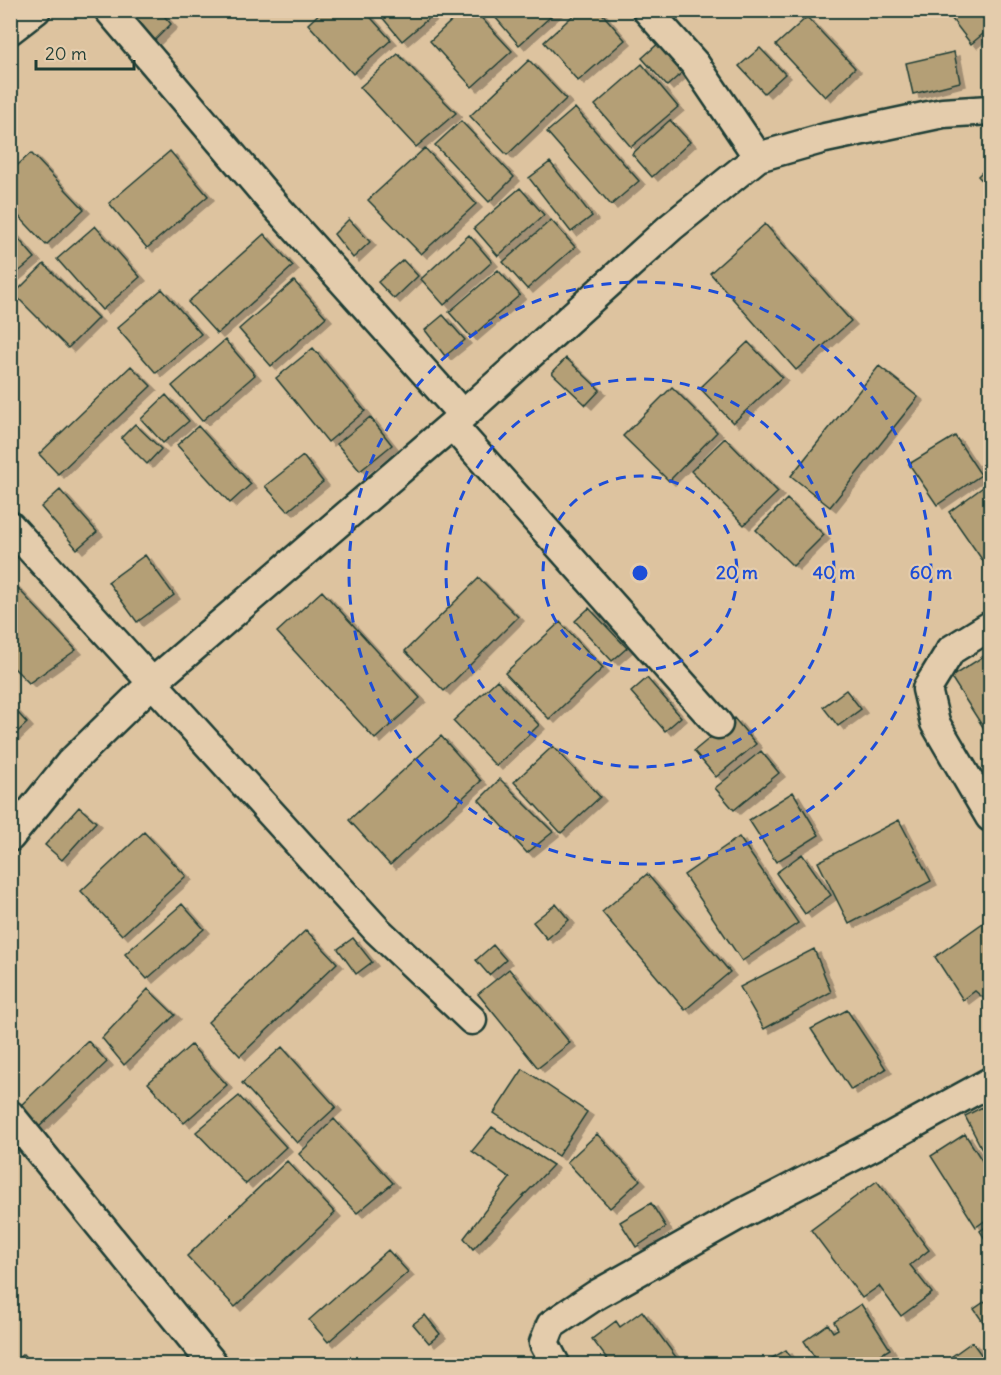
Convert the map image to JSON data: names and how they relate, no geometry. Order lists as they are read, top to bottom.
{
  "scale_bar": "20 m",
  "rings": ["20 m", "40 m", "60 m"]
}
